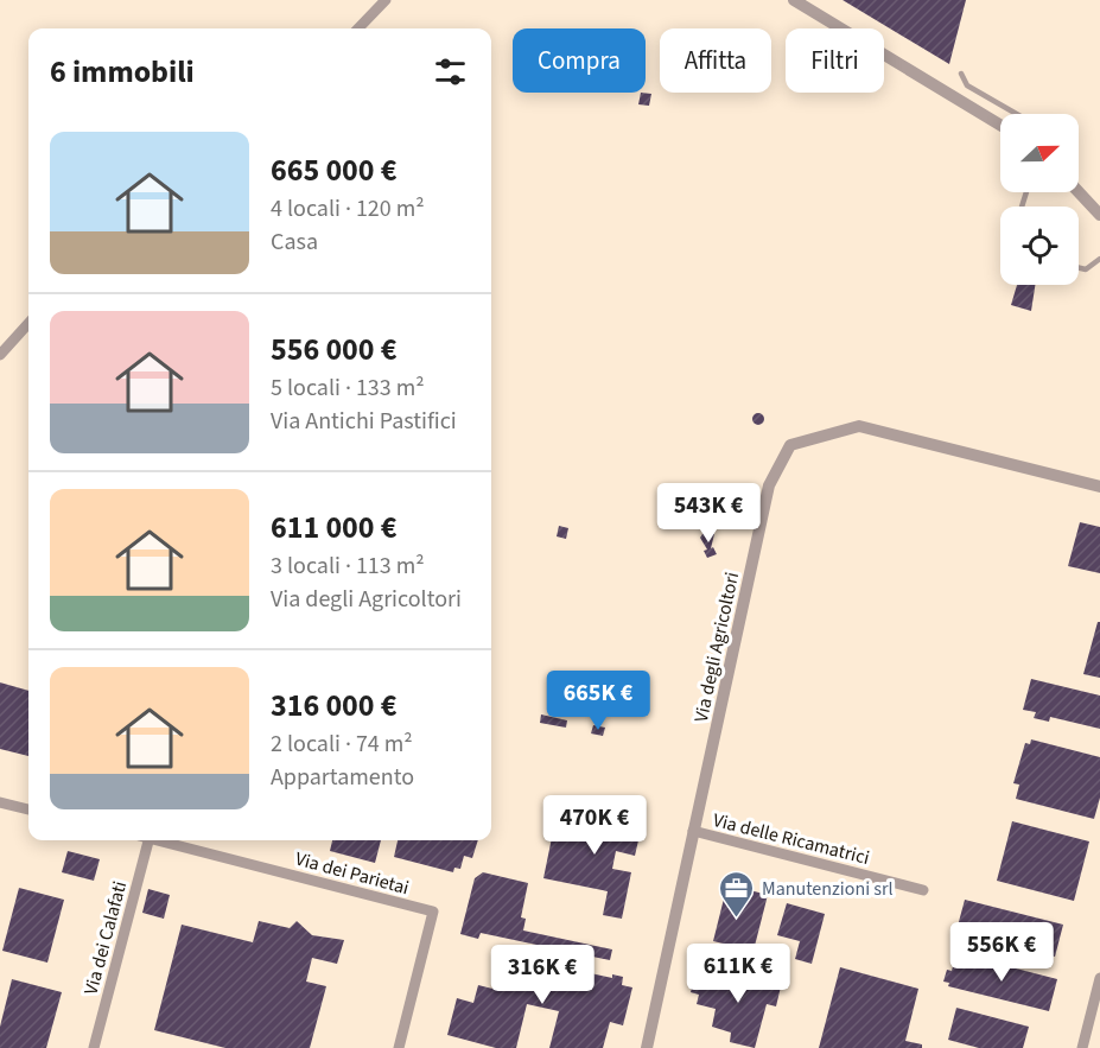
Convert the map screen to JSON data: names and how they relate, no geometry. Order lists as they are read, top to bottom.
{
  "streets": {
    "street": [
      "Via degli Agricoltori",
      "Via delle Ricamatrici",
      "Via dei Parietai",
      "Via dei Calafati"
    ]
  },
  "crossings": [
    ["Via degli Agricoltori", "Via delle Ricamatrici"]
  ],
  "places": {
    "office": ["Manutenzioni srl"]
  },
  "north": "right",
  "page": {
    "chip": ["Compra", "Affitta", "Filtri"],
    "heading": "6 immobili",
    "list": [
      {
        "name": "665 000 €",
        "note": "4 locali · 120 m² · Casa"
      },
      {
        "name": "556 000 €",
        "note": "5 locali · 133 m² · Via Antichi Pastifici"
      },
      {
        "name": "611 000 €",
        "note": "3 locali · 113 m² · Via degli Agricoltori"
      },
      {
        "name": "316 000 €",
        "note": "2 locali · 74 m² · Appartamento"
      }
    ],
    "price": [
      "543K €",
      "665K €",
      "470K €",
      "556K €",
      "611K €",
      "316K €"
    ]
  }
}
